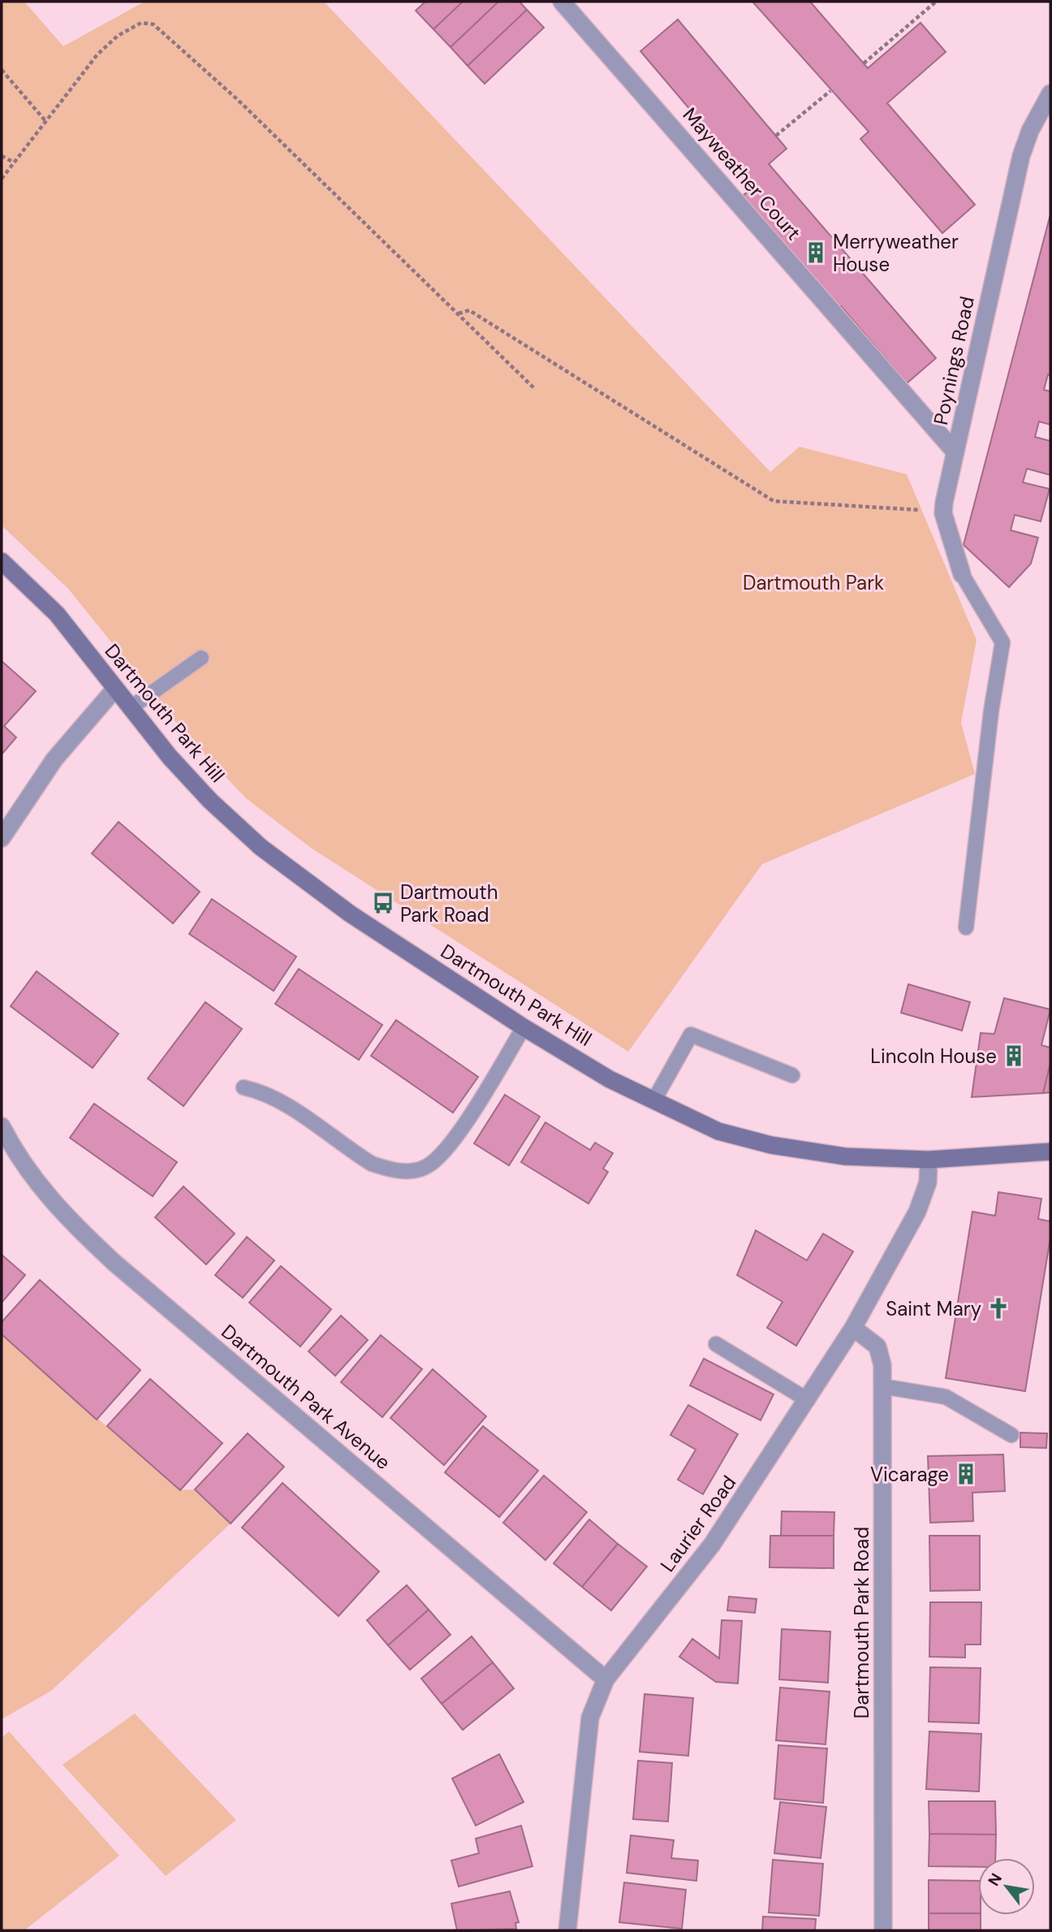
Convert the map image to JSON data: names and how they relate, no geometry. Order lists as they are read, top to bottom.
{
  "streets": {
    "street": [
      "Mayweather Court",
      "Poynings Road",
      "Dartmouth Park Hill",
      "Dartmouth Park Avenue",
      "Laurier Road",
      "Dartmouth Park Road"
    ]
  },
  "crossings": [
    ["Mayweather Court", "Poynings Road"],
    ["Dartmouth Park Hill", "Laurier Road"],
    ["Dartmouth Park Avenue", "Laurier Road"],
    ["Laurier Road", "Dartmouth Park Road"]
  ],
  "parks": ["Dartmouth Park"],
  "places": {
    "building": ["Merryweather House", "Lincoln House", "Vicarage"],
    "bus stop": ["Dartmouth Park Road"],
    "church": ["Saint Mary"]
  },
  "north": "top left"
}
